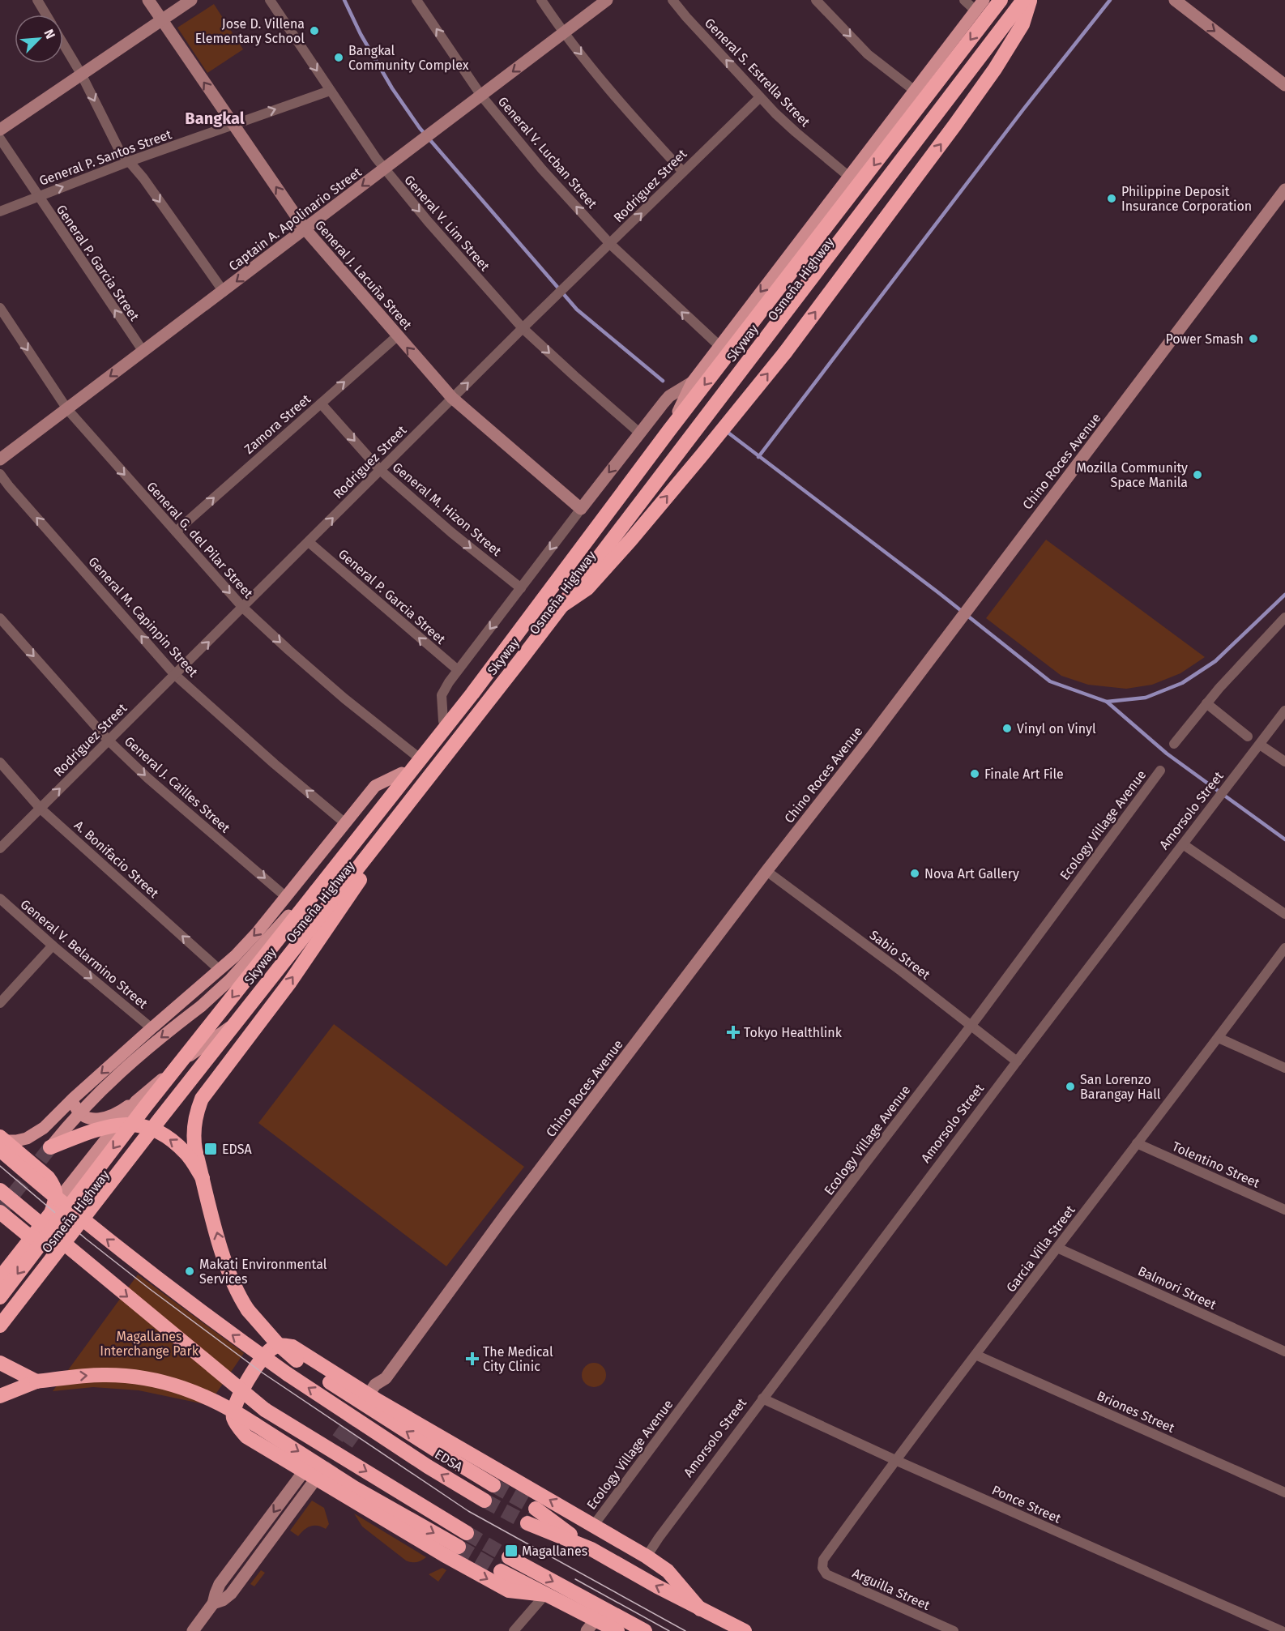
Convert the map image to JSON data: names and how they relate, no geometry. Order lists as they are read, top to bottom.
{
  "streets": {
    "highway": ["Skyway", "EDSA"],
    "main road": [
      "Captain A. Apolinario Street",
      "General J. Lacuña Street",
      "Osmeña Highway",
      "Chino Roces Avenue"
    ],
    "street": [
      "General S. Estrella Street",
      "General V. Lucban Street",
      "General P. Santos Street",
      "Rodriguez Street",
      "General V. Lim Street",
      "General P. Garcia Street",
      "Zamora Street",
      "General M. Hizon Street",
      "General G. del Pilar Street",
      "General M. Capinpin Street",
      "General J. Cailles Street",
      "Amorsolo Street",
      "Ecology Village Avenue",
      "A. Bonifacio Street",
      "General V. Belarmino Street",
      "Sabio Street",
      "Tolentino Street",
      "Garcia Villa Street",
      "Balmori Street",
      "Briones Street",
      "Ponce Street",
      "Arguilla Street"
    ]
  },
  "crossings": [
    ["General S. Estrella Street", "Rodriguez Street"],
    ["General S. Estrella Street", "Osmeña Highway"],
    ["General V. Lucban Street", "Rodriguez Street"],
    ["General V. Lucban Street", "Captain A. Apolinario Street"],
    ["General V. Lucban Street", "Osmeña Highway"],
    ["General P. Santos Street", "General V. Lim Street"],
    ["General P. Santos Street", "General P. Garcia Street"],
    ["General P. Santos Street", "General J. Lacuña Street"],
    ["Rodriguez Street", "General V. Lim Street"],
    ["Rodriguez Street", "General P. Garcia Street"],
    ["Rodriguez Street", "General J. Lacuña Street"],
    ["Rodriguez Street", "General M. Hizon Street"],
    ["Rodriguez Street", "General G. del Pilar Street"],
    ["Rodriguez Street", "General M. Capinpin Street"],
    ["Rodriguez Street", "General J. Cailles Street"],
    ["Rodriguez Street", "A. Bonifacio Street"],
    ["Captain A. Apolinario Street", "General V. Lim Street"],
    ["Captain A. Apolinario Street", "General P. Garcia Street"],
    ["Captain A. Apolinario Street", "General J. Lacuña Street"],
    ["Captain A. Apolinario Street", "General G. del Pilar Street"],
    ["General V. Lim Street", "Osmeña Highway"],
    ["General P. Garcia Street", "Osmeña Highway"],
    ["General J. Lacuña Street", "Osmeña Highway"],
    ["General J. Lacuña Street", "Zamora Street"],
    ["Osmeña Highway", "Skyway"],
    ["Osmeña Highway", "General M. Hizon Street"],
    ["Osmeña Highway", "General G. del Pilar Street"],
    ["Osmeña Highway", "General M. Capinpin Street"],
    ["Osmeña Highway", "General J. Cailles Street"],
    ["Osmeña Highway", "A. Bonifacio Street"],
    ["Osmeña Highway", "General V. Belarmino Street"],
    ["Osmeña Highway", "EDSA"],
    ["Zamora Street", "General M. Hizon Street"],
    ["Zamora Street", "General G. del Pilar Street"],
    ["Chino Roces Avenue", "Sabio Street"],
    ["Amorsolo Street", "Sabio Street"],
    ["Amorsolo Street", "Ponce Street"],
    ["Ecology Village Avenue", "Sabio Street"],
    ["Tolentino Street", "Garcia Villa Street"],
    ["Garcia Villa Street", "Balmori Street"],
    ["Garcia Villa Street", "Briones Street"],
    ["Garcia Villa Street", "Ponce Street"],
    ["Garcia Villa Street", "Arguilla Street"]
  ],
  "one_way": [
    "General S. Estrella Street",
    "General V. Lucban Street",
    "General P. Santos Street",
    "Rodriguez Street",
    "Captain A. Apolinario Street",
    "General V. Lim Street",
    "General P. Garcia Street",
    "General J. Lacuña Street",
    "Zamora Street",
    "General M. Hizon Street",
    "General G. del Pilar Street",
    "General M. Capinpin Street",
    "General J. Cailles Street",
    "A. Bonifacio Street",
    "General V. Belarmino Street"
  ],
  "districts": ["Bangkal"],
  "parks": ["Magallanes Interchange Park"],
  "places": {
    "other": [
      "Jose D. Villena Elementary School",
      "Bangkal Community Complex",
      "Philippine Deposit Insurance Corporation",
      "Power Smash",
      "Mozilla Community Space Manila",
      "Vinyl on Vinyl",
      "Finale Art File",
      "Nova Art Gallery",
      "San Lorenzo Barangay Hall",
      "Makati Environmental Services"
    ],
    "health": ["Tokyo Healthlink", "The Medical City Clinic"],
    "transit": ["EDSA", "Magallanes"]
  },
  "north": "top right"
}
